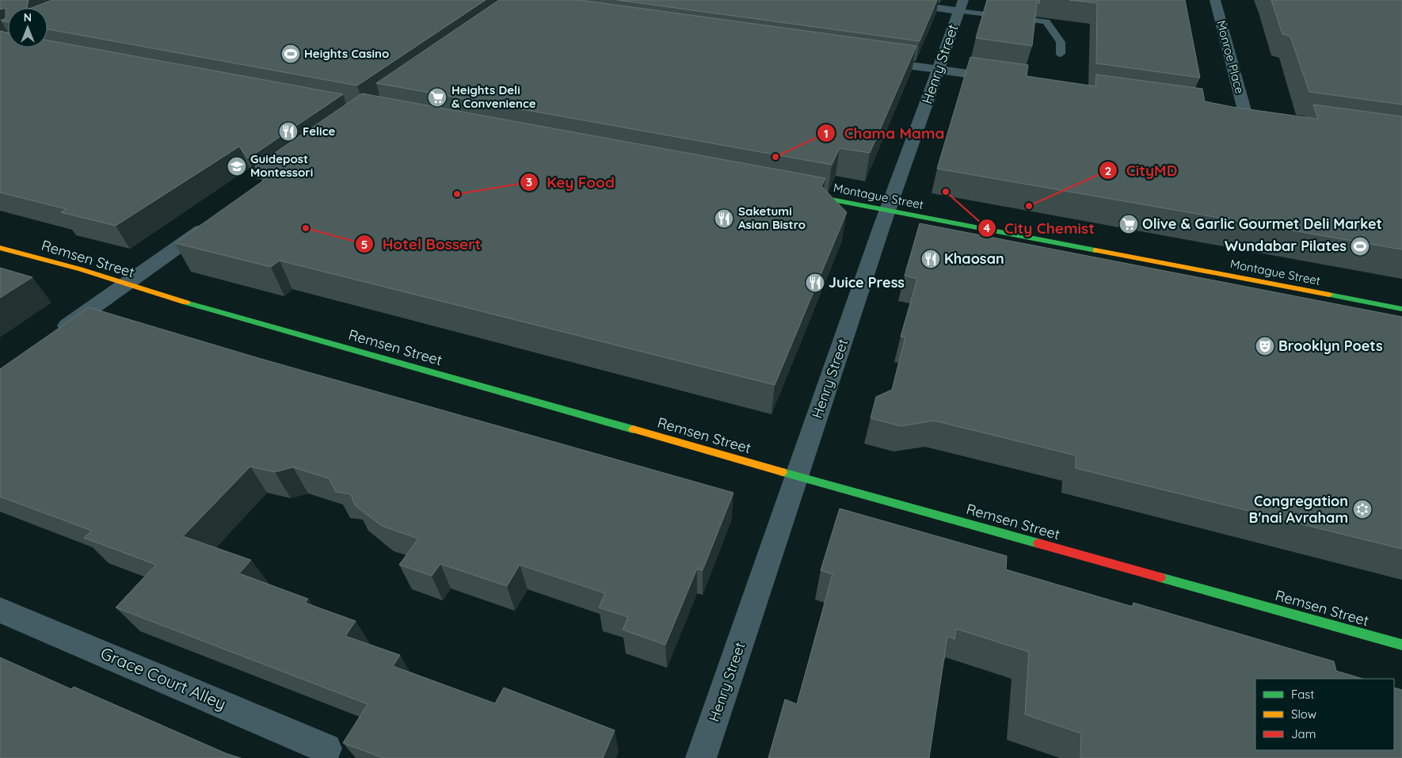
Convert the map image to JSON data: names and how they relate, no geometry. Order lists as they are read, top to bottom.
{
  "streets": {
    "street": [
      "Monroe Place",
      "Henry Street",
      "Montague Street",
      "Remsen Street",
      "Grace Court Alley"
    ]
  },
  "crossings": [
    ["Henry Street", "Montague Street"],
    ["Henry Street", "Remsen Street"]
  ],
  "places": {
    "sports": ["Heights Casino", "Wundabar Pilates"],
    "supermarket": ["Heights Deli & Convenience", "Olive & Garlic Gourmet Deli Market"],
    "restaurant": [
      "Felice",
      "Saketumi Asian Bistro",
      "Khaosan",
      "Juice Press"
    ],
    "other": [
      "Chama Mama",
      "City Chemist",
      "Key Food",
      "CityMD",
      "Hotel Bossert"
    ],
    "school or university": ["Guidepost Montessori"],
    "theatre": ["Brooklyn Poets"],
    "synagogue": ["Congregation B'nai Avraham"]
  },
  "legend": ["Fast", "Slow", "Jam"],
  "north": "top"
}
